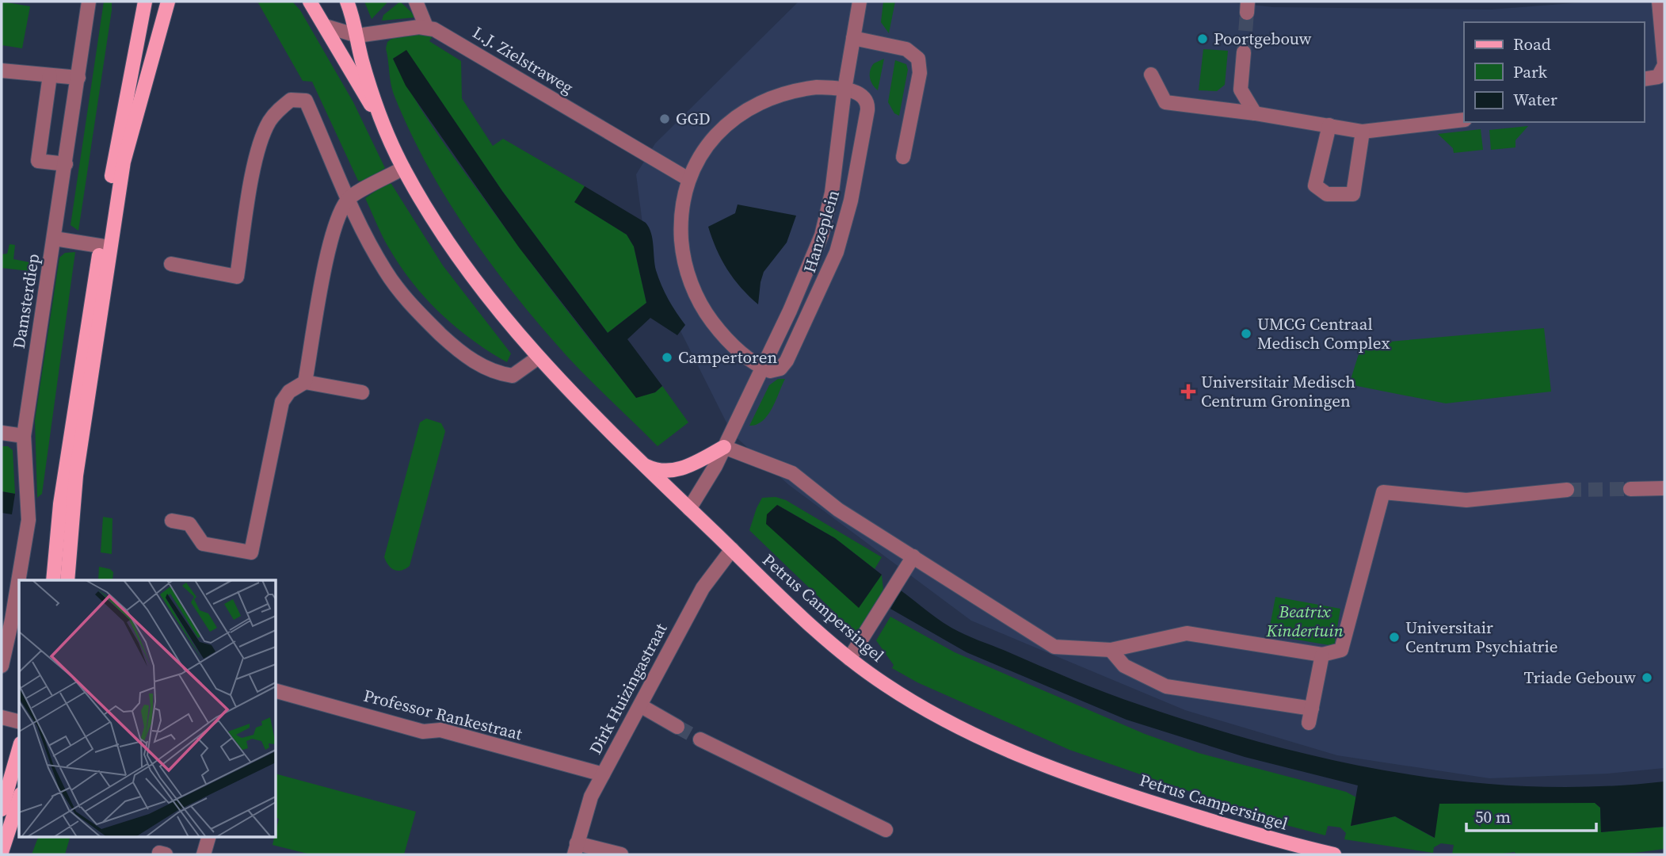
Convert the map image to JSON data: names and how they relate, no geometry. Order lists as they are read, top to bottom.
{
  "streets": {
    "main road": ["Petrus Campersingel"],
    "street": [
      "L.J. Zielstraweg",
      "Hanzeplein",
      "Damsterdiep",
      "Dirk Huizingastraat",
      "Professor Rankestraat"
    ]
  },
  "crossings": [
    ["L.J. Zielstraweg", "Hanzeplein"],
    ["Hanzeplein", "Petrus Campersingel"],
    ["Petrus Campersingel", "Dirk Huizingastraat"],
    ["Dirk Huizingastraat", "Professor Rankestraat"]
  ],
  "parks": ["Beatrix Kindertuin"],
  "places": {
    "other": [
      "Poortgebouw",
      "GGD",
      "UMCG Centraal Medisch Complex",
      "Campertoren",
      "Universitair Centrum Psychiatrie",
      "Triade Gebouw"
    ],
    "health": ["Universitair Medisch Centrum Groningen"]
  },
  "legend": ["Road", "Park", "Water"],
  "scale_bar": "50 m"
}
